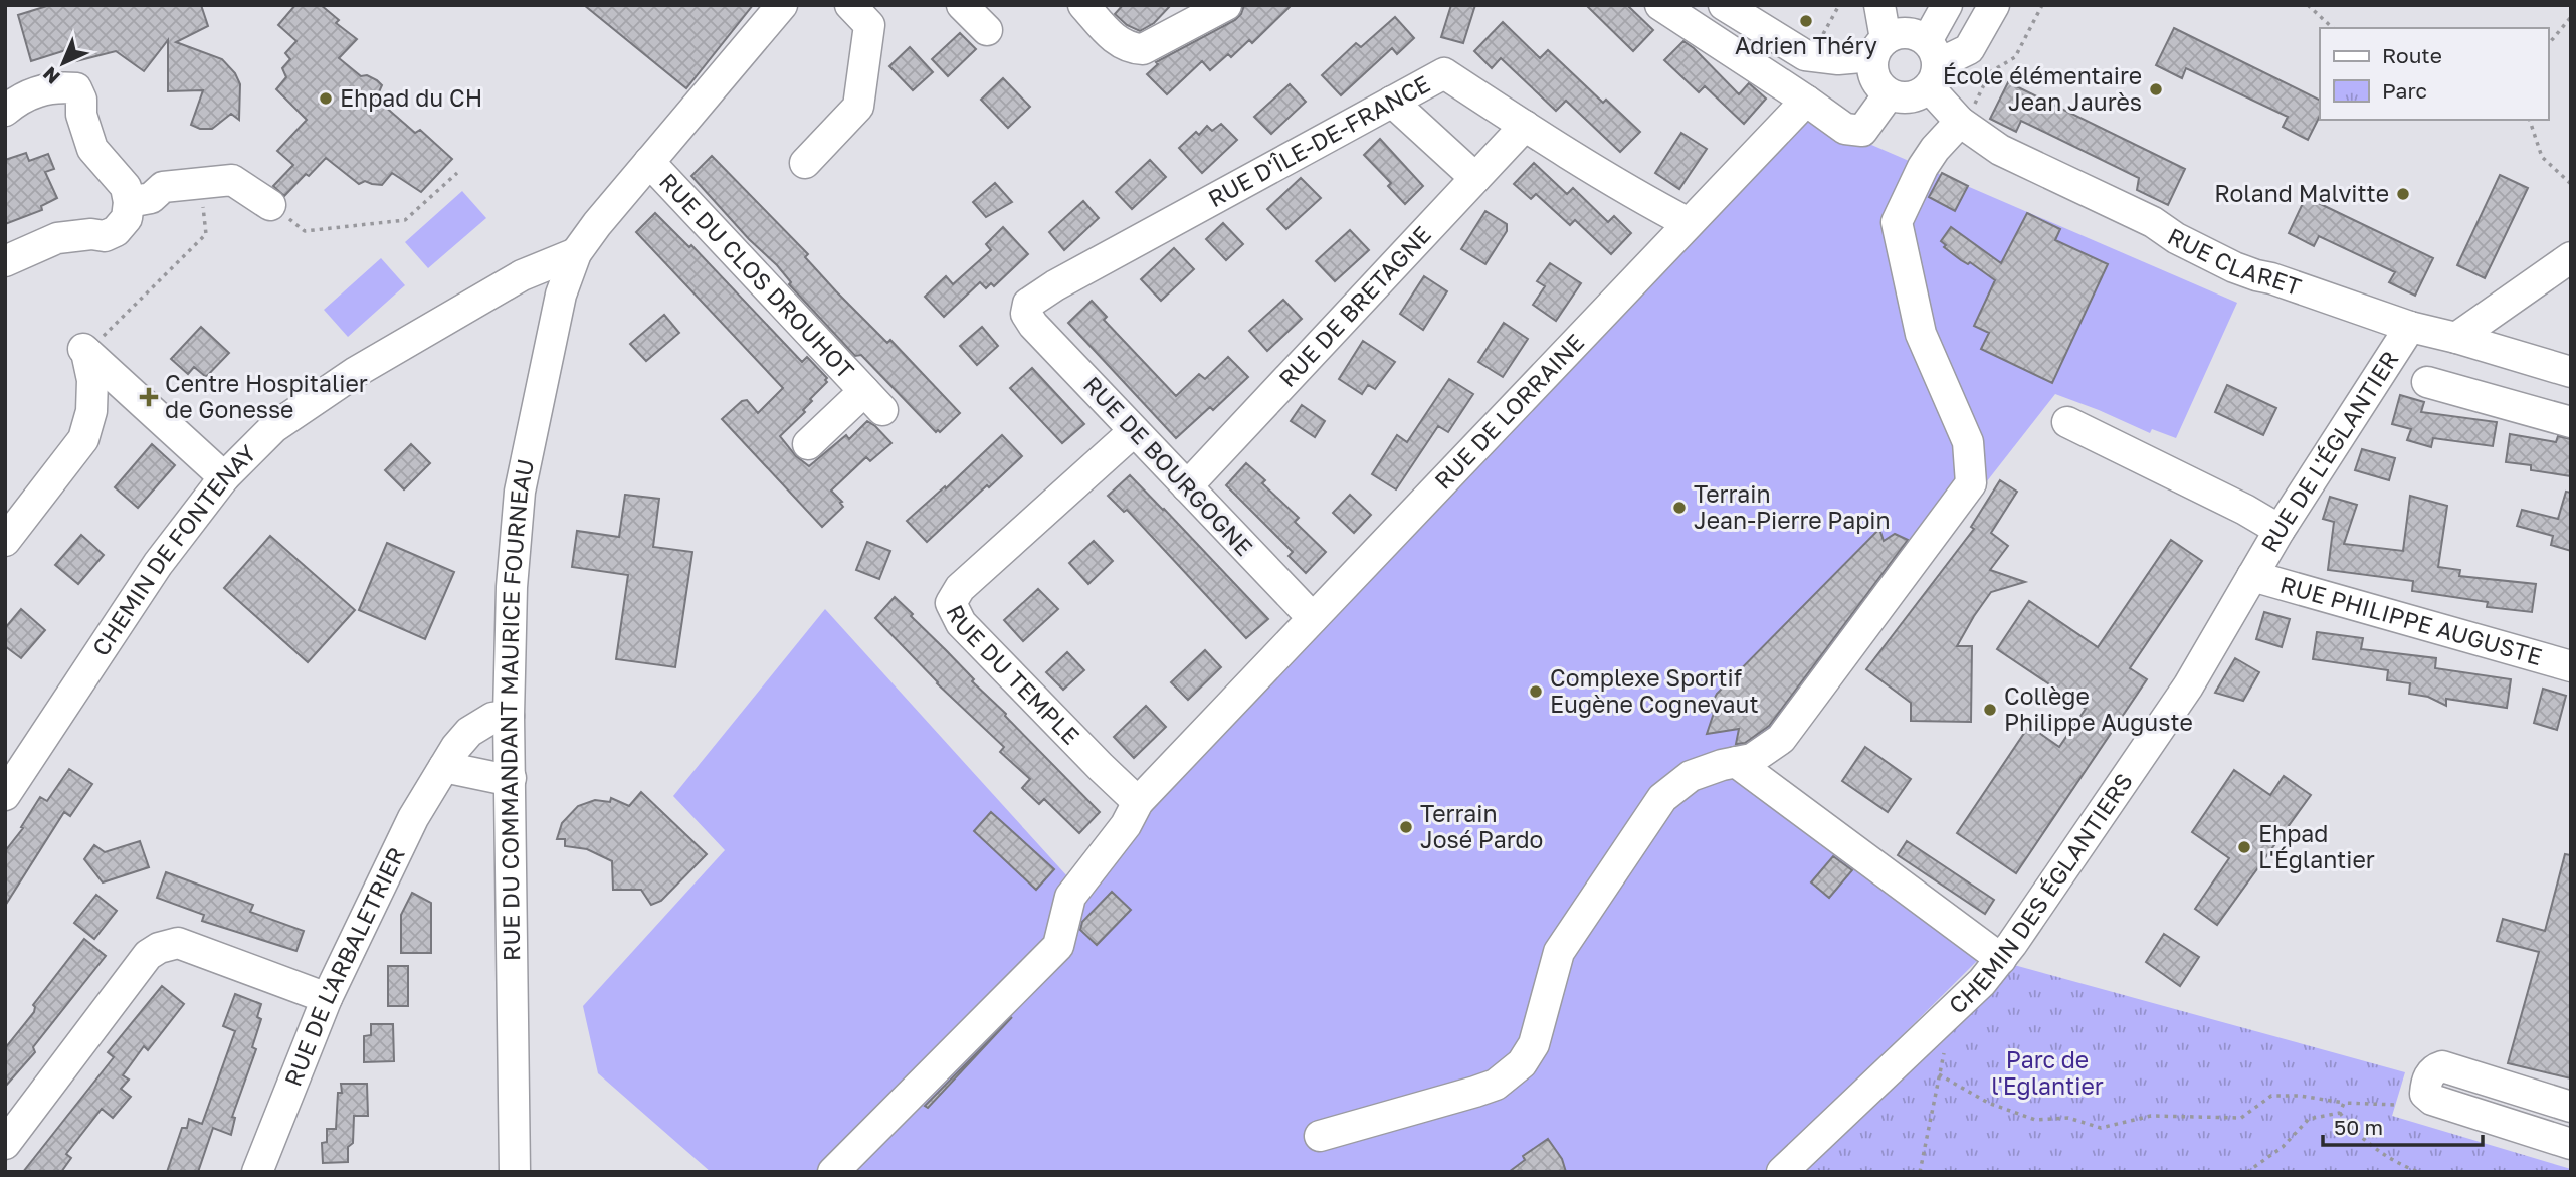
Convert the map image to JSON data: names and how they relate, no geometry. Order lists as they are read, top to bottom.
{
  "streets": {
    "street": [
      "RUE D'ÎLE-DE-FRANCE",
      "RUE CLARET",
      "RUE DU CLOS DROUHOT",
      "RUE DE BRETAGNE",
      "RUE DE LORRAINE",
      "RUE DE L'ÉGLANTIER",
      "RUE DE BOURGOGNE",
      "CHEMIN DE FONTENAY",
      "RUE PHILIPPE AUGUSTE",
      "RUE DU TEMPLE",
      "RUE DU COMMANDANT MAURICE FOURNEAU",
      "CHEMIN DES ÉGLANTIERS",
      "RUE DE L'ARBALETRIER"
    ]
  },
  "crossings": [
    ["RUE D'ÎLE-DE-FRANCE", "RUE DE BRETAGNE"],
    ["RUE D'ÎLE-DE-FRANCE", "RUE DE LORRAINE"],
    ["RUE D'ÎLE-DE-FRANCE", "RUE DE BOURGOGNE"],
    ["RUE CLARET", "RUE DE L'ÉGLANTIER"],
    ["RUE DU CLOS DROUHOT", "RUE DU COMMANDANT MAURICE FOURNEAU"],
    ["RUE DE BRETAGNE", "RUE DE BOURGOGNE"],
    ["RUE DE LORRAINE", "RUE DE BOURGOGNE"],
    ["RUE DE LORRAINE", "RUE DU TEMPLE"],
    ["RUE DE L'ÉGLANTIER", "RUE PHILIPPE AUGUSTE"],
    ["RUE DE L'ÉGLANTIER", "CHEMIN DES ÉGLANTIERS"],
    ["RUE DE BOURGOGNE", "RUE DU TEMPLE"],
    ["CHEMIN DE FONTENAY", "RUE DU COMMANDANT MAURICE FOURNEAU"],
    ["RUE PHILIPPE AUGUSTE", "CHEMIN DES ÉGLANTIERS"],
    ["RUE DU COMMANDANT MAURICE FOURNEAU", "RUE DE L'ARBALETRIER"]
  ],
  "parks": ["Parc de l'Eglantier"],
  "places": {
    "other": [
      "Adrien Théry",
      "École élémentaire Jean Jaurès",
      "Ehpad du CH",
      "Roland Malvitte",
      "Terrain Jean-Pierre Papin",
      "Complexe Sportif Eugène Cognevaut",
      "Collège Philippe Auguste",
      "Terrain José Pardo",
      "Ehpad L'Églantier"
    ],
    "health": ["Centre Hospitalier de Gonesse"]
  },
  "legend": ["Route", "Parc"],
  "scale_bar": "50 m",
  "north": "bottom left"
}
